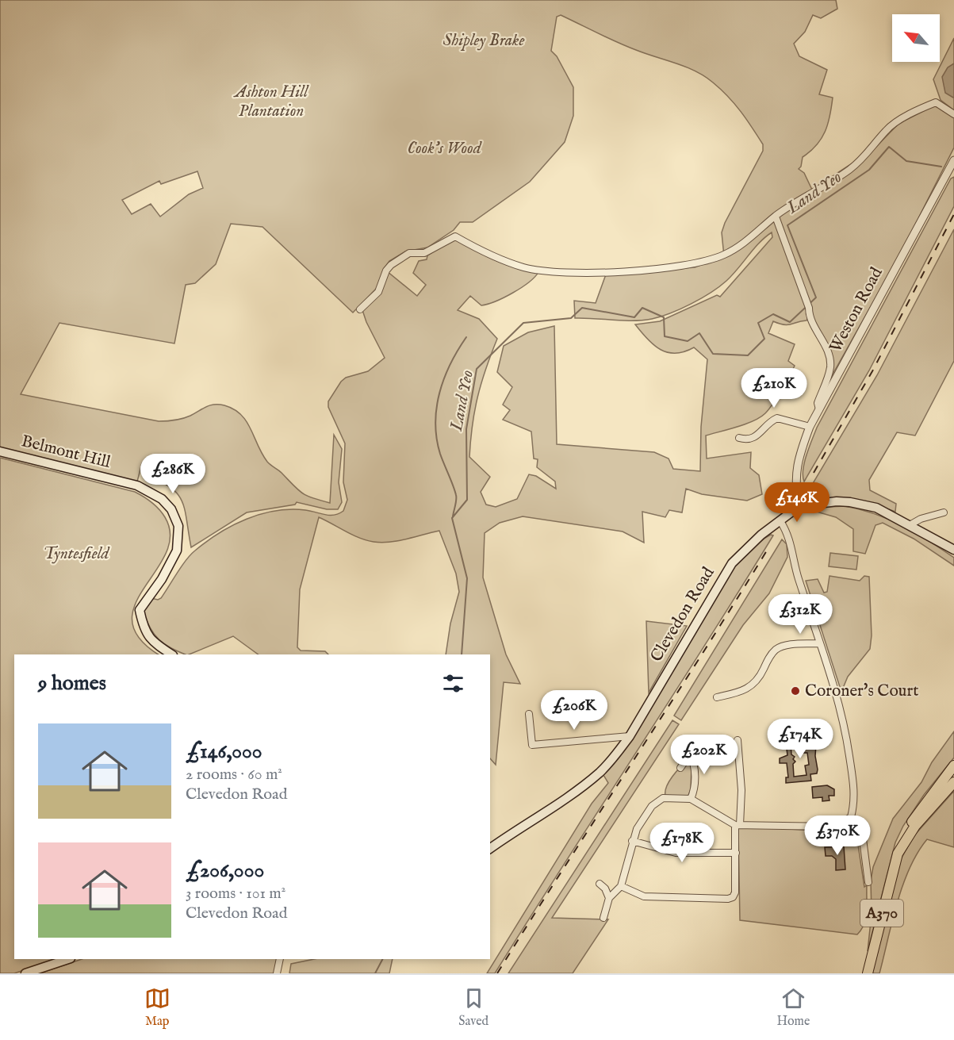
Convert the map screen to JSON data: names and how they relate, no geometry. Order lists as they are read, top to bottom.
{
  "streets": {
    "main road": ["Belmont Hill", "Clevedon Road", "A370"],
    "street": ["Weston Road"]
  },
  "crossings": [
    ["Weston Road", "Clevedon Road"]
  ],
  "water": ["Land Yeo"],
  "parks": [
    "Shipley Brake",
    "Ashton Hill Plantation",
    "Cook's Wood",
    "Tyntesfield"
  ],
  "places": ["Coroner's Court"],
  "north": "top left",
  "page": {
    "price": [
      "£210K",
      "£286K",
      "£146K",
      "£312K",
      "£206K",
      "£174K",
      "£202K",
      "£370K",
      "£178K"
    ],
    "heading": "9 homes",
    "list": [
      {
        "name": "£146,000",
        "note": "2 rooms · 60 m² · Clevedon Road"
      },
      {
        "name": "£206,000",
        "note": "3 rooms · 101 m² · Clevedon Road"
      }
    ],
    "tabs": ["Map", "Saved", "Home"]
  }
}
